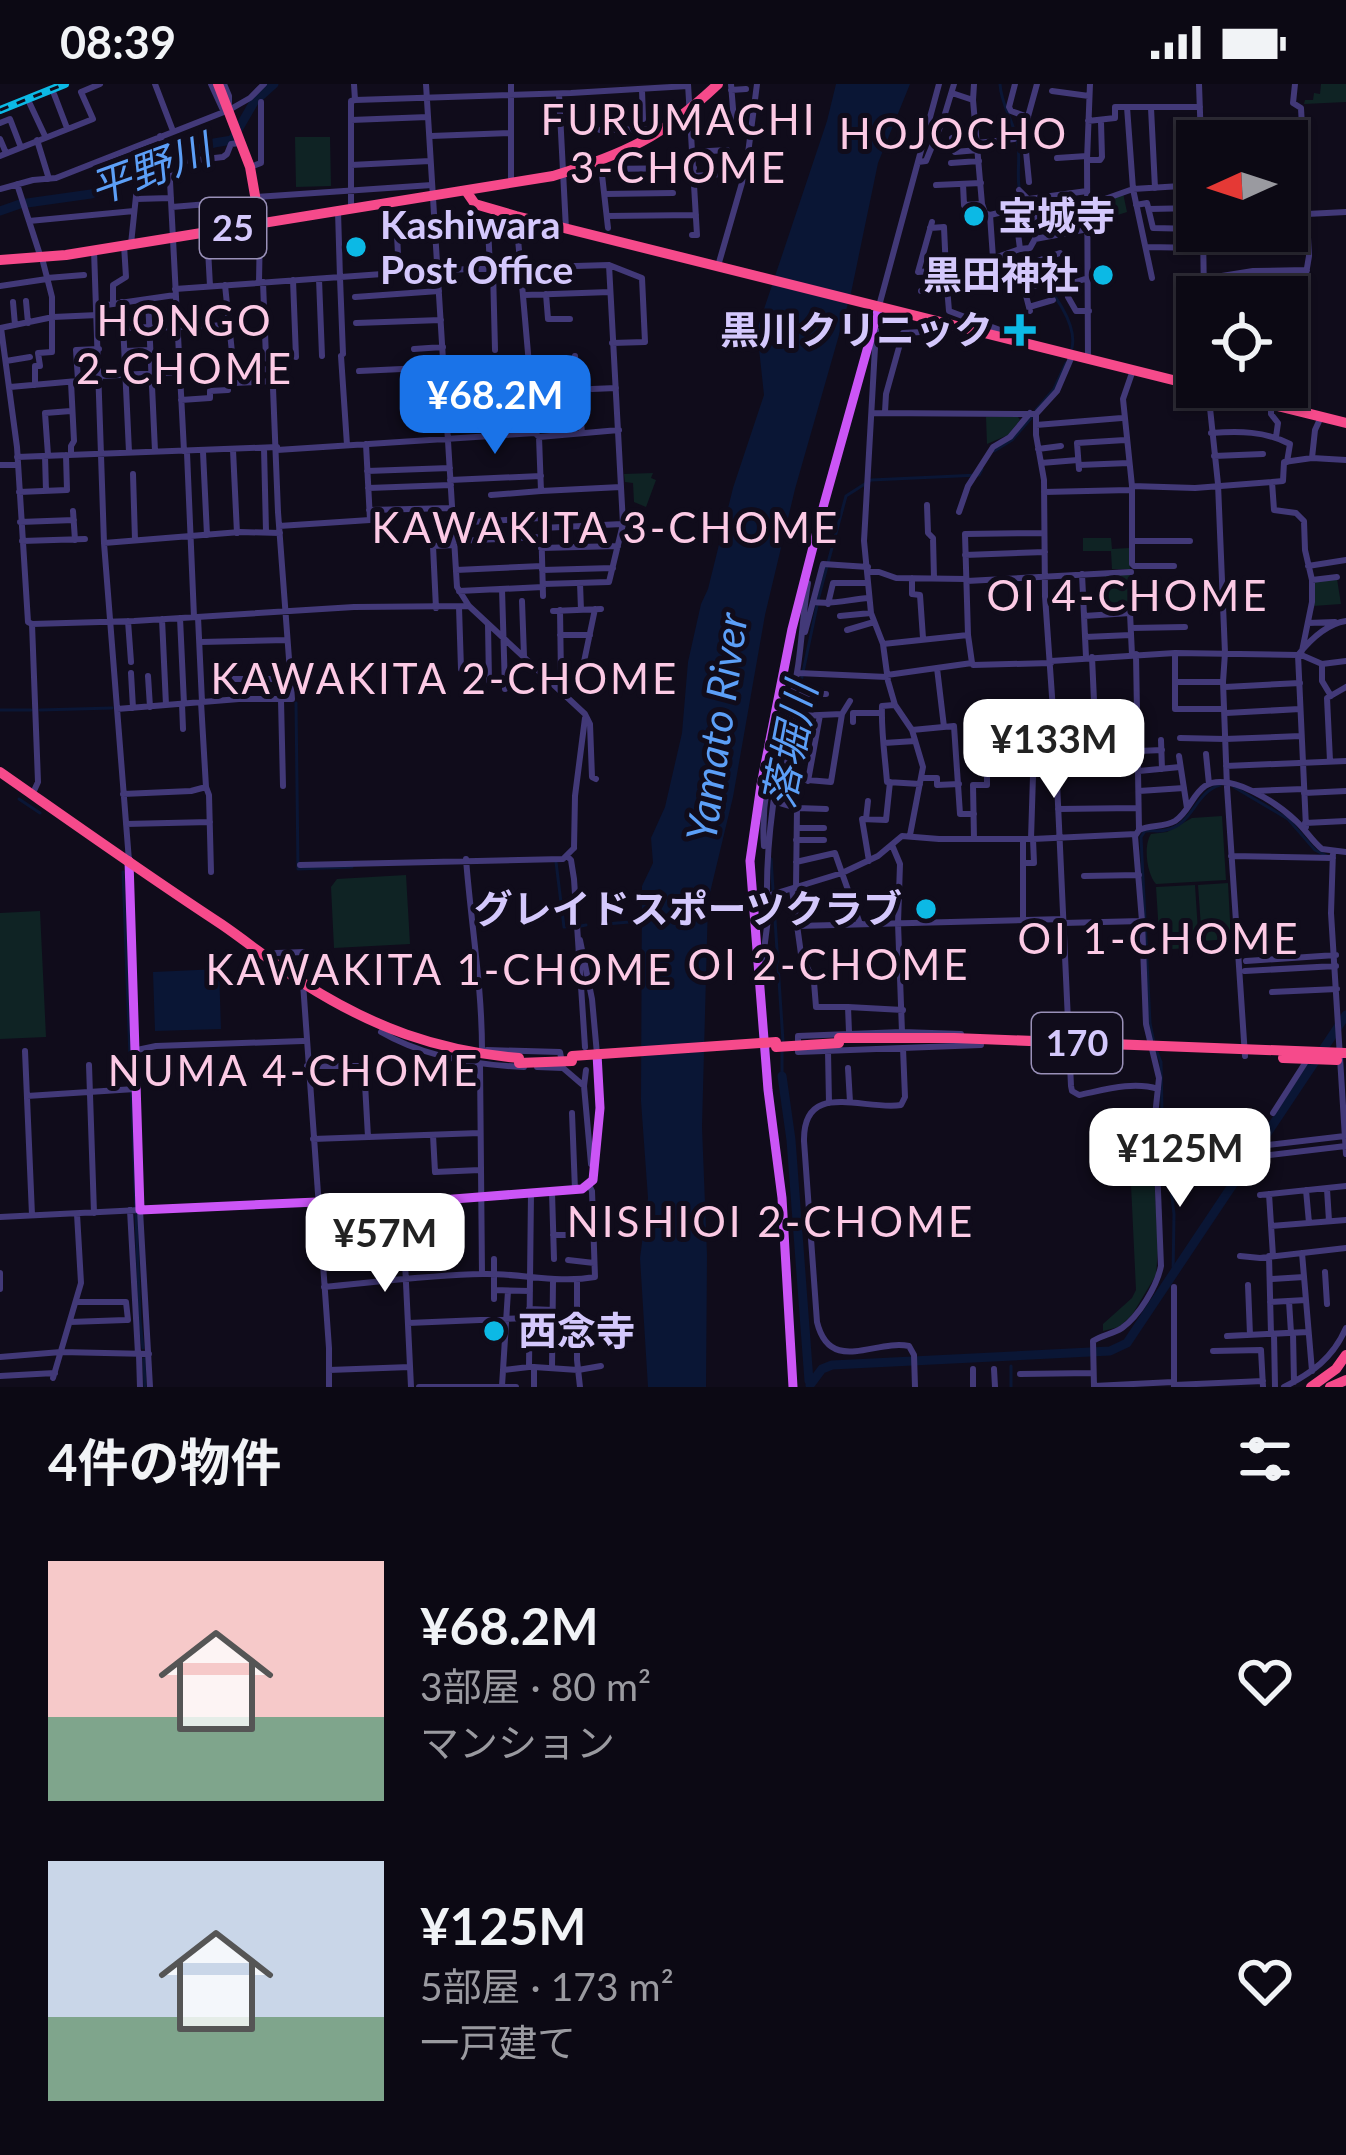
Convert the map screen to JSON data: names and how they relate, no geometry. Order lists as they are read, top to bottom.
{
  "streets": {
    "highway": ["25", "170"]
  },
  "districts": [
    "FURUMACHI 3-CHOME",
    "HOJOCHO",
    "HONGO 2-CHOME",
    "KAWAKITA 3-CHOME",
    "OI 4-CHOME",
    "KAWAKITA 2-CHOME",
    "OI 1-CHOME",
    "OI 2-CHOME",
    "KAWAKITA 1-CHOME",
    "NUMA 4-CHOME",
    "NISHIOI 2-CHOME"
  ],
  "water": ["平野川", "Yamato River", "落堀川"],
  "places": {
    "other": [
      "宝城寺",
      "Kashiwara Post Office",
      "黒田神社",
      "グレイドスポーツクラブ",
      "西念寺"
    ],
    "health": ["黒川クリニック"]
  },
  "north": "left",
  "page": {
    "status": "08:39",
    "price": [
      "¥68.2M",
      "¥133M",
      "¥125M",
      "¥57M"
    ],
    "heading": "4件の物件",
    "list": [
      {
        "name": "¥68.2M",
        "note": "3部屋 · 80 m² · マンション"
      },
      {
        "name": "¥125M",
        "note": "5部屋 · 173 m² · 一戸建て"
      }
    ]
  }
}
